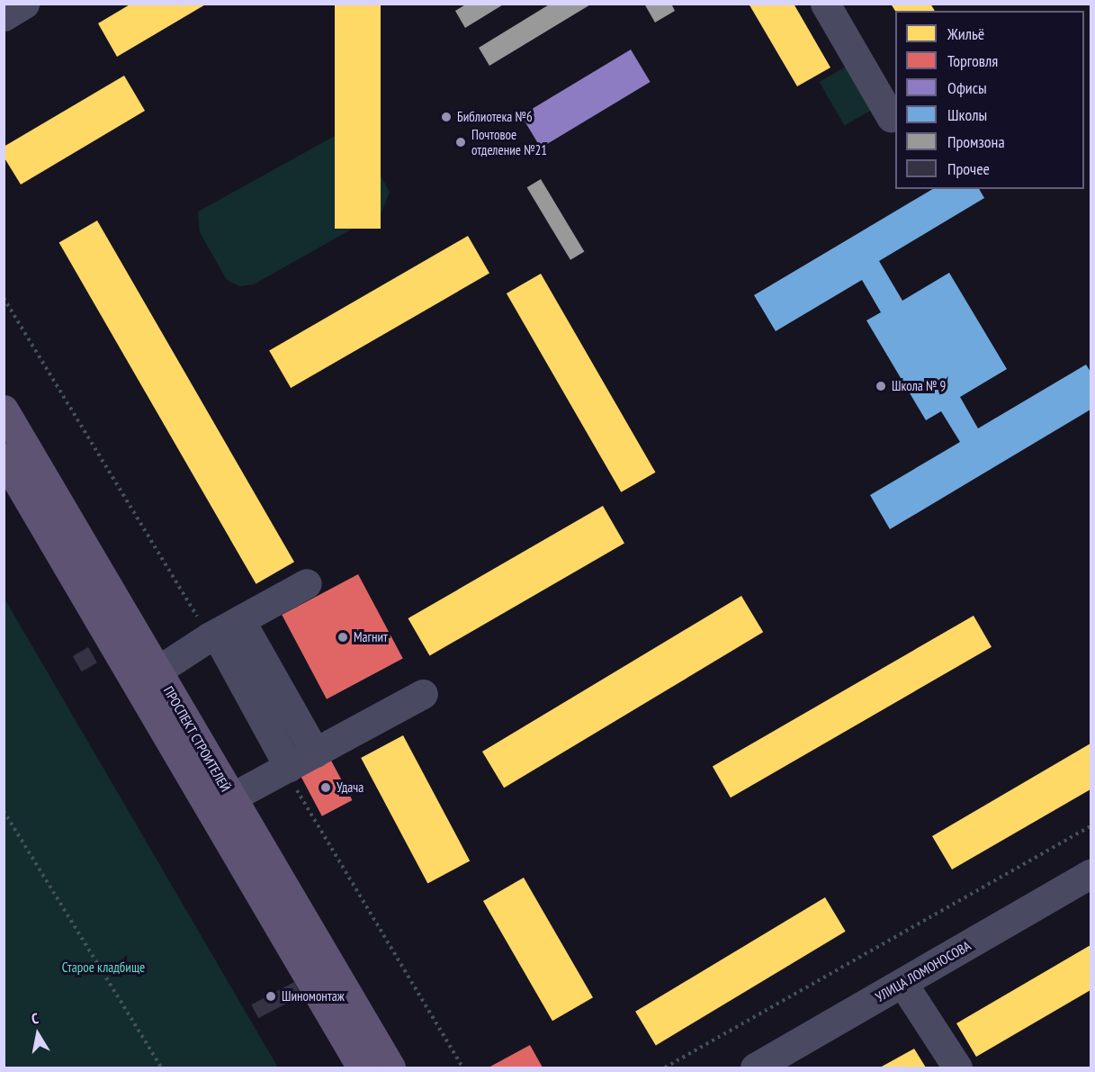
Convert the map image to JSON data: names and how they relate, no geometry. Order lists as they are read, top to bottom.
{
  "streets": {
    "main road": ["ПРОСПЕКТ СТРОИТЕЛЕЙ"],
    "street": ["УЛИЦА ЛОМОНОСОВА"]
  },
  "parks": ["Старое кладбище"],
  "places": [
    "Библиотека №6",
    "Почтовое отделение №21",
    "Школа № 9",
    "Магнит",
    "Удача",
    "Шиномонтаж"
  ],
  "legend": [
    "Жильё",
    "Торговля",
    "Офисы",
    "Школы",
    "Промзона",
    "Прочее"
  ],
  "north": "top"
}
